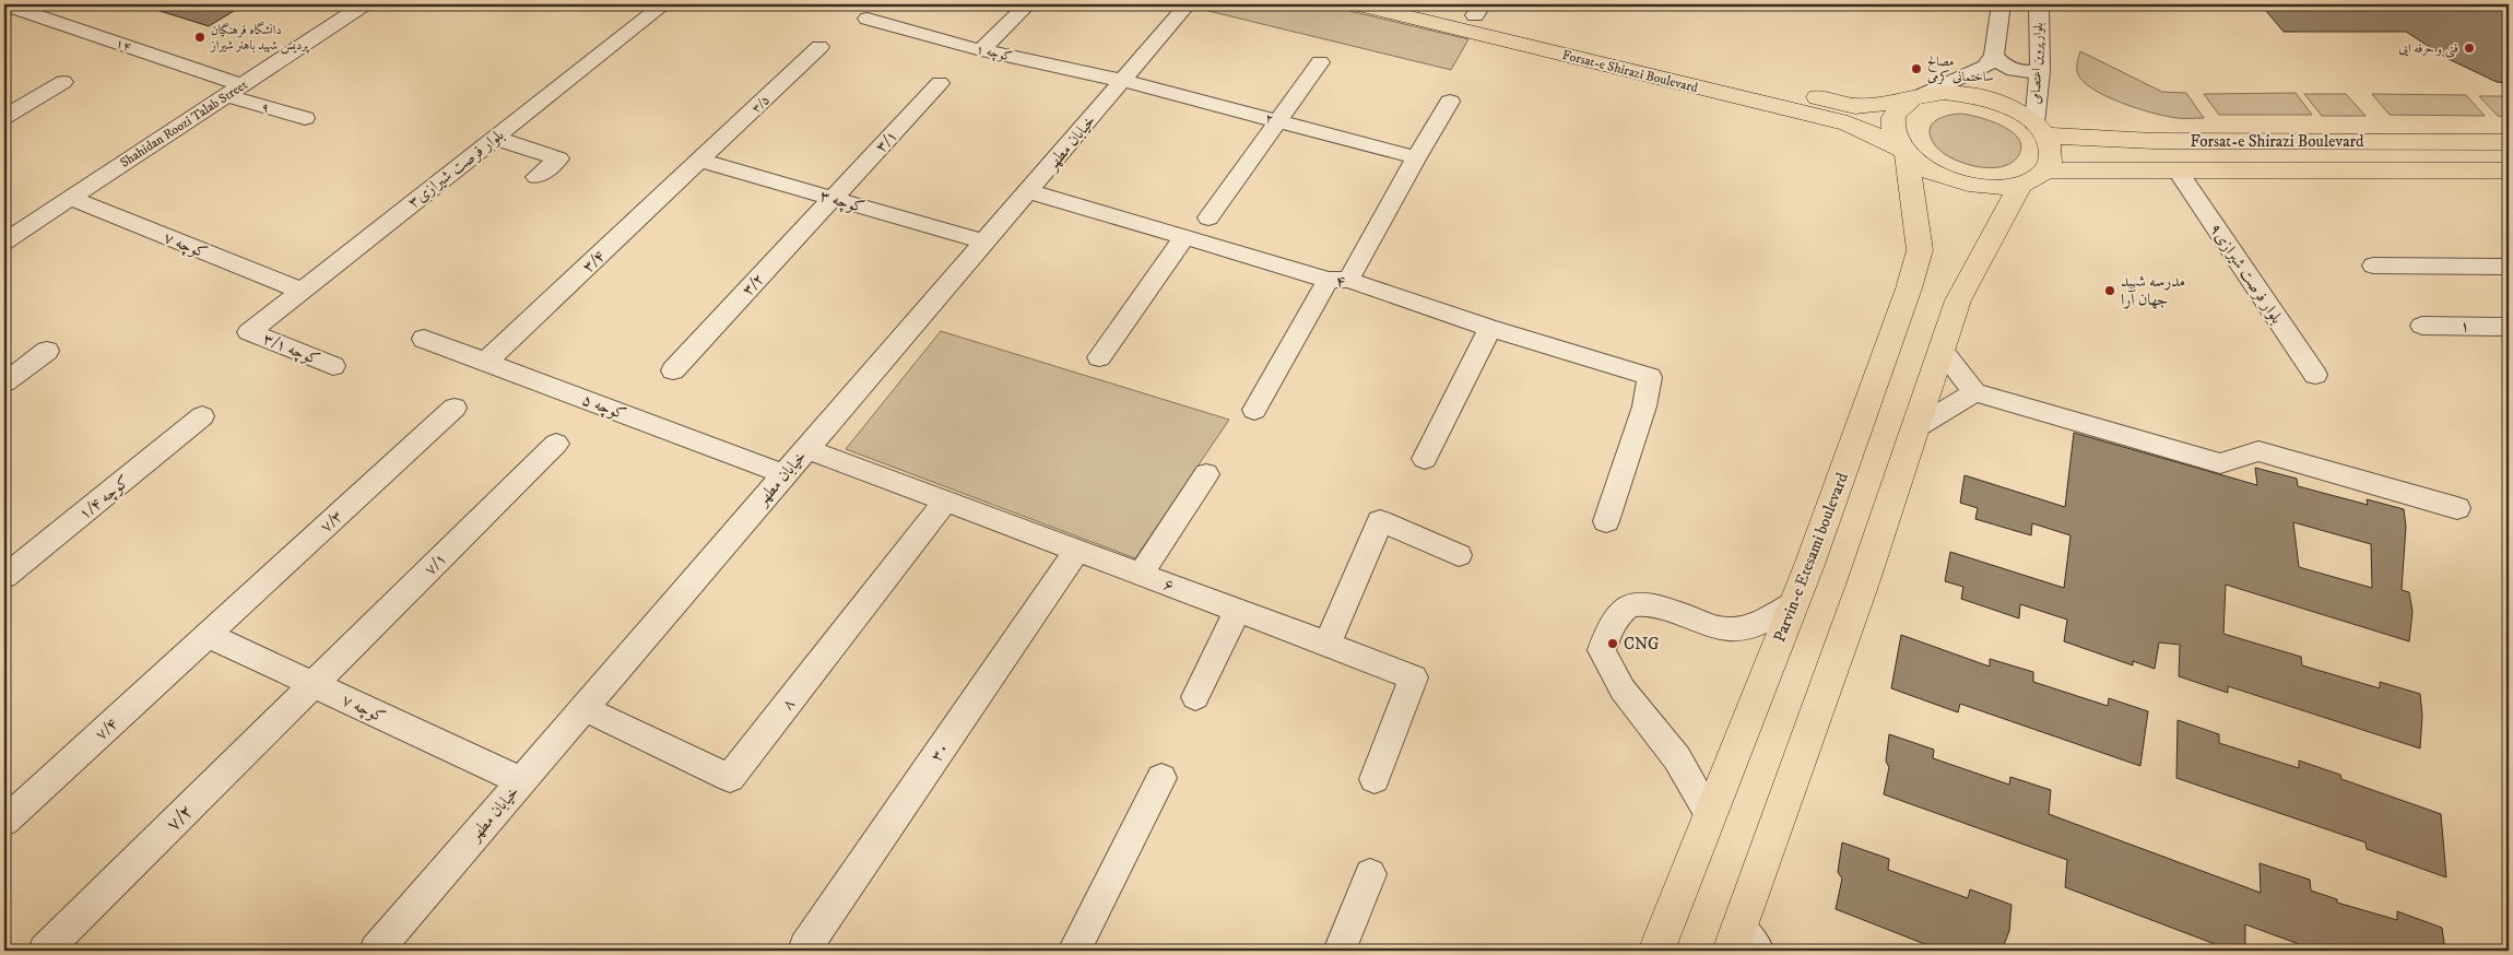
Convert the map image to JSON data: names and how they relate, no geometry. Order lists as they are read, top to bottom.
{
  "streets": {
    "main road": ["Forsat-e Shirazi Boulevard", "Parvin-e Etesami boulevard"],
    "street": [
      "۱۴",
      "کوچه ۱",
      "بلوار پروین اعتصامی",
      "۳/۵",
      "۹",
      "۲",
      "Shahidan Roozi Talab Street",
      "۳/۱",
      "خیابان مطهر",
      "۳بلوار فرصت شیرازی",
      "کوچه ۳",
      "کوچه ۷",
      "۳/۴",
      "۹بلوار فرصت شیرازی",
      "۴",
      "۳/۲",
      "۱",
      "کوچه ۳/۱",
      "کوچه ۵",
      "کوچه ۱/۴",
      "۷/۳",
      "۷/۱",
      "۶",
      "۸",
      "۷/۴",
      "۳۰",
      "۷/۲"
    ]
  },
  "crossings": [
    ["۱۴", "۹"],
    ["۱۴", "Shahidan Roozi Talab Street"],
    ["کوچه ۱", "۲"],
    ["کوچه ۱", "خیابان مطهر"],
    ["بلوار پروین اعتصامی", "Forsat-e Shirazi Boulevard"],
    ["Forsat-e Shirazi Boulevard", "۹بلوار فرصت شیرازی"],
    ["Forsat-e Shirazi Boulevard", "Parvin-e Etesami boulevard"],
    ["۳/۵", "کوچه ۳"],
    ["۳/۵", "۳/۴"],
    ["۹", "Shahidan Roozi Talab Street"],
    ["۲", "خیابان مطهر"],
    ["Shahidan Roozi Talab Street", "کوچه ۷"],
    ["۳/۱", "کوچه ۳"],
    ["۳/۱", "۳/۲"],
    ["خیابان مطهر", "کوچه ۳"],
    ["خیابان مطهر", "کوچه ۷"],
    ["خیابان مطهر", "۴"],
    ["خیابان مطهر", "کوچه ۵"],
    ["خیابان مطهر", "۶"],
    ["خیابان مطهر", "۸"],
    ["۳بلوار فرصت شیرازی", "کوچه ۷"],
    ["۳بلوار فرصت شیرازی", "کوچه ۳/۱"],
    ["کوچه ۳", "۳/۴"],
    ["کوچه ۳", "۳/۲"],
    ["کوچه ۷", "۷/۳"],
    ["کوچه ۷", "۷/۱"],
    ["کوچه ۷", "۷/۴"],
    ["کوچه ۷", "۷/۲"],
    ["۳/۴", "کوچه ۵"],
    ["۷/۳", "۷/۴"],
    ["۷/۱", "۷/۲"],
    ["۶", "۸"],
    ["۶", "۳۰"]
  ],
  "places": [
    "دانشگاه فرهنگیان پردیس شهید باهنر شیراز",
    "فنی و حرفه ایی",
    "مصالح ساختمانی کرمی",
    "مدرسه شهید جهان آرا",
    "CNG"
  ]
}
